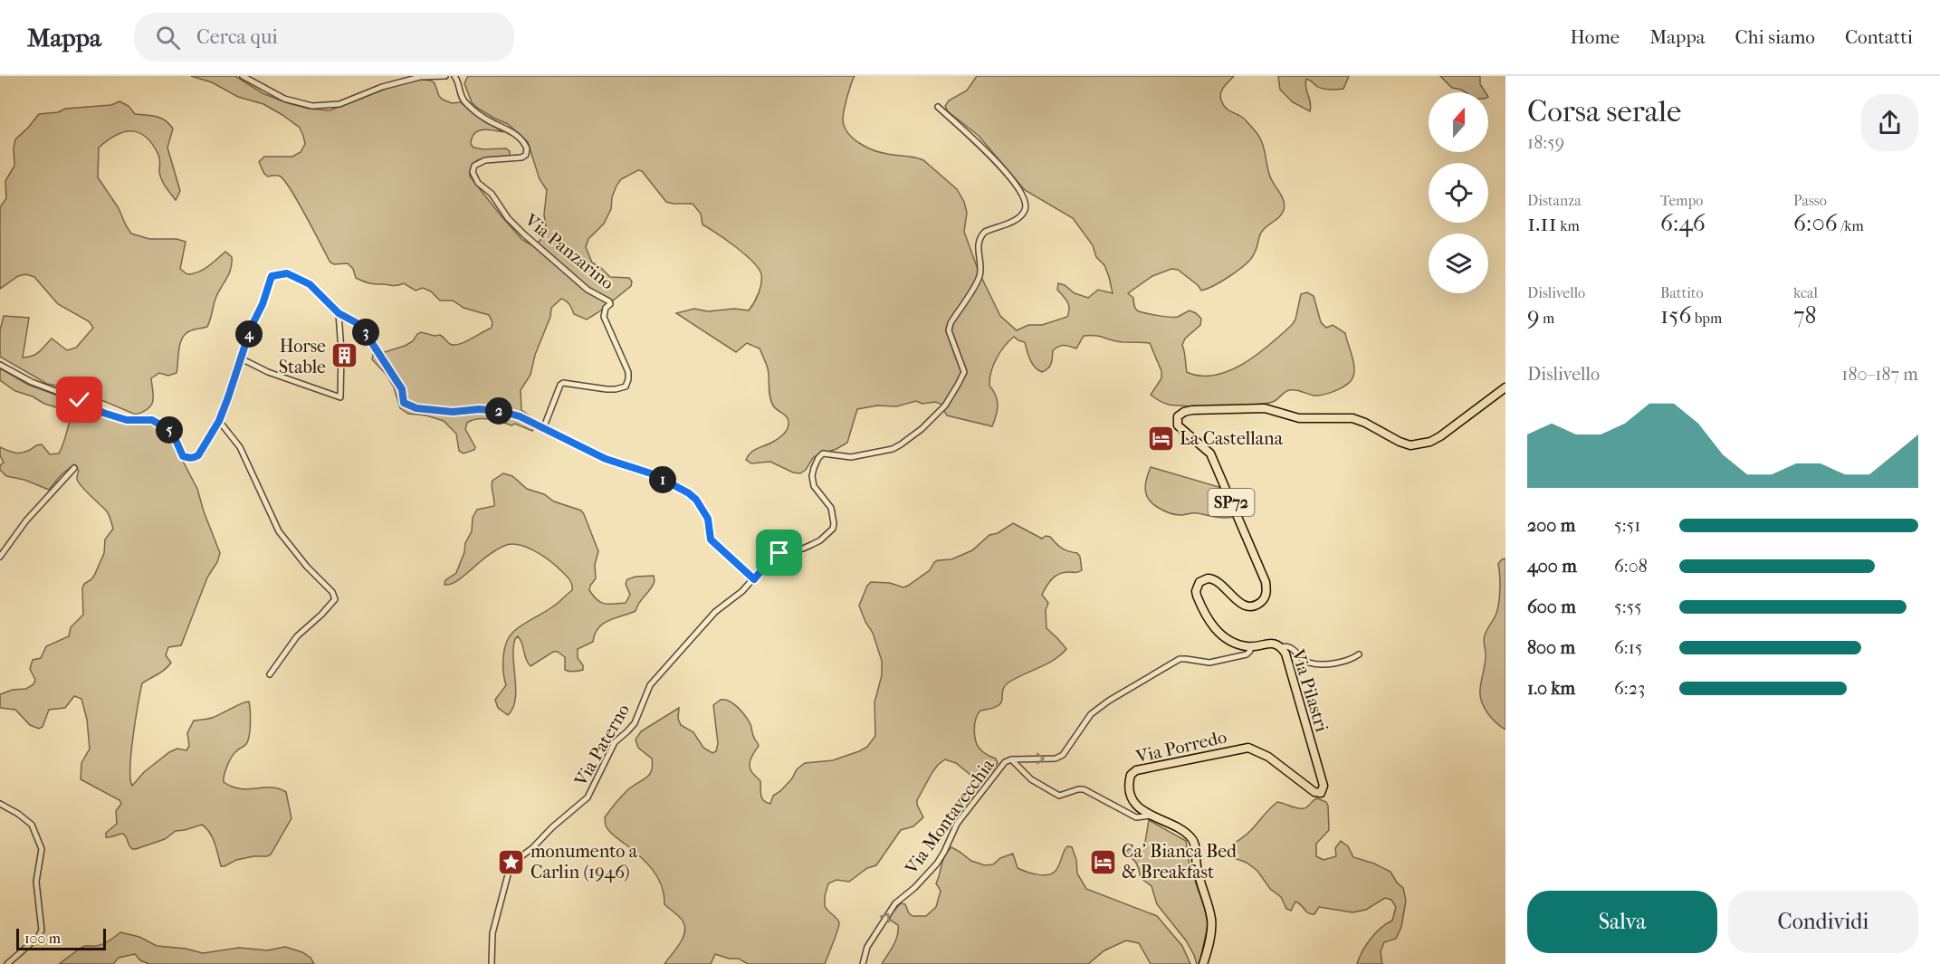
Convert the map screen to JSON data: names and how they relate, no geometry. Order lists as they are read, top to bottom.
{
  "streets": {
    "main road": ["SP72", "Via Pilastri", "Via Porredo"],
    "street": ["Via Panzarino", "Via Paterno", "Via Montavecchia"]
  },
  "crossings": [
    ["Via Pilastri", "Via Porredo"],
    ["Via Pilastri", "Via Montavecchia"]
  ],
  "one_way": ["Via Montavecchia"],
  "places": {
    "building": ["Horse Stable"],
    "hotel": ["La Castellana", "Ca' Bianca Bed & Breakfast"],
    "place": ["monumento a Carlin (1946)"]
  },
  "scale_bar": "100 m",
  "north": "top",
  "page": {
    "header": "Mappa",
    "search": "Cerca qui",
    "nav": [
      "Home",
      "Mappa",
      "Chi siamo",
      "Contatti"
    ],
    "heading": ["Corsa serale", "18:59"],
    "stats": [
      ["Distanza", "1.11 km"],
      ["Tempo", "6:46"],
      ["Passo", "6:06 /km"],
      ["Dislivello", "9 m"],
      ["Battito", "156 bpm"],
      ["kcal", "78"]
    ],
    "pins": [
      "3",
      "4",
      "2",
      "5",
      "1"
    ],
    "chart": ["Dislivello", "180–187 m"],
    "list": [
      {
        "name": "200 m",
        "note": "5:51"
      },
      {
        "name": "400 m",
        "note": "6:08"
      },
      {
        "name": "600 m",
        "note": "5:55"
      },
      {
        "name": "800 m",
        "note": "6:15"
      },
      {
        "name": "1.0 km",
        "note": "6:23"
      }
    ],
    "buttons": ["Salva", "Condividi"],
    "scale": "100 m"
  }
}
